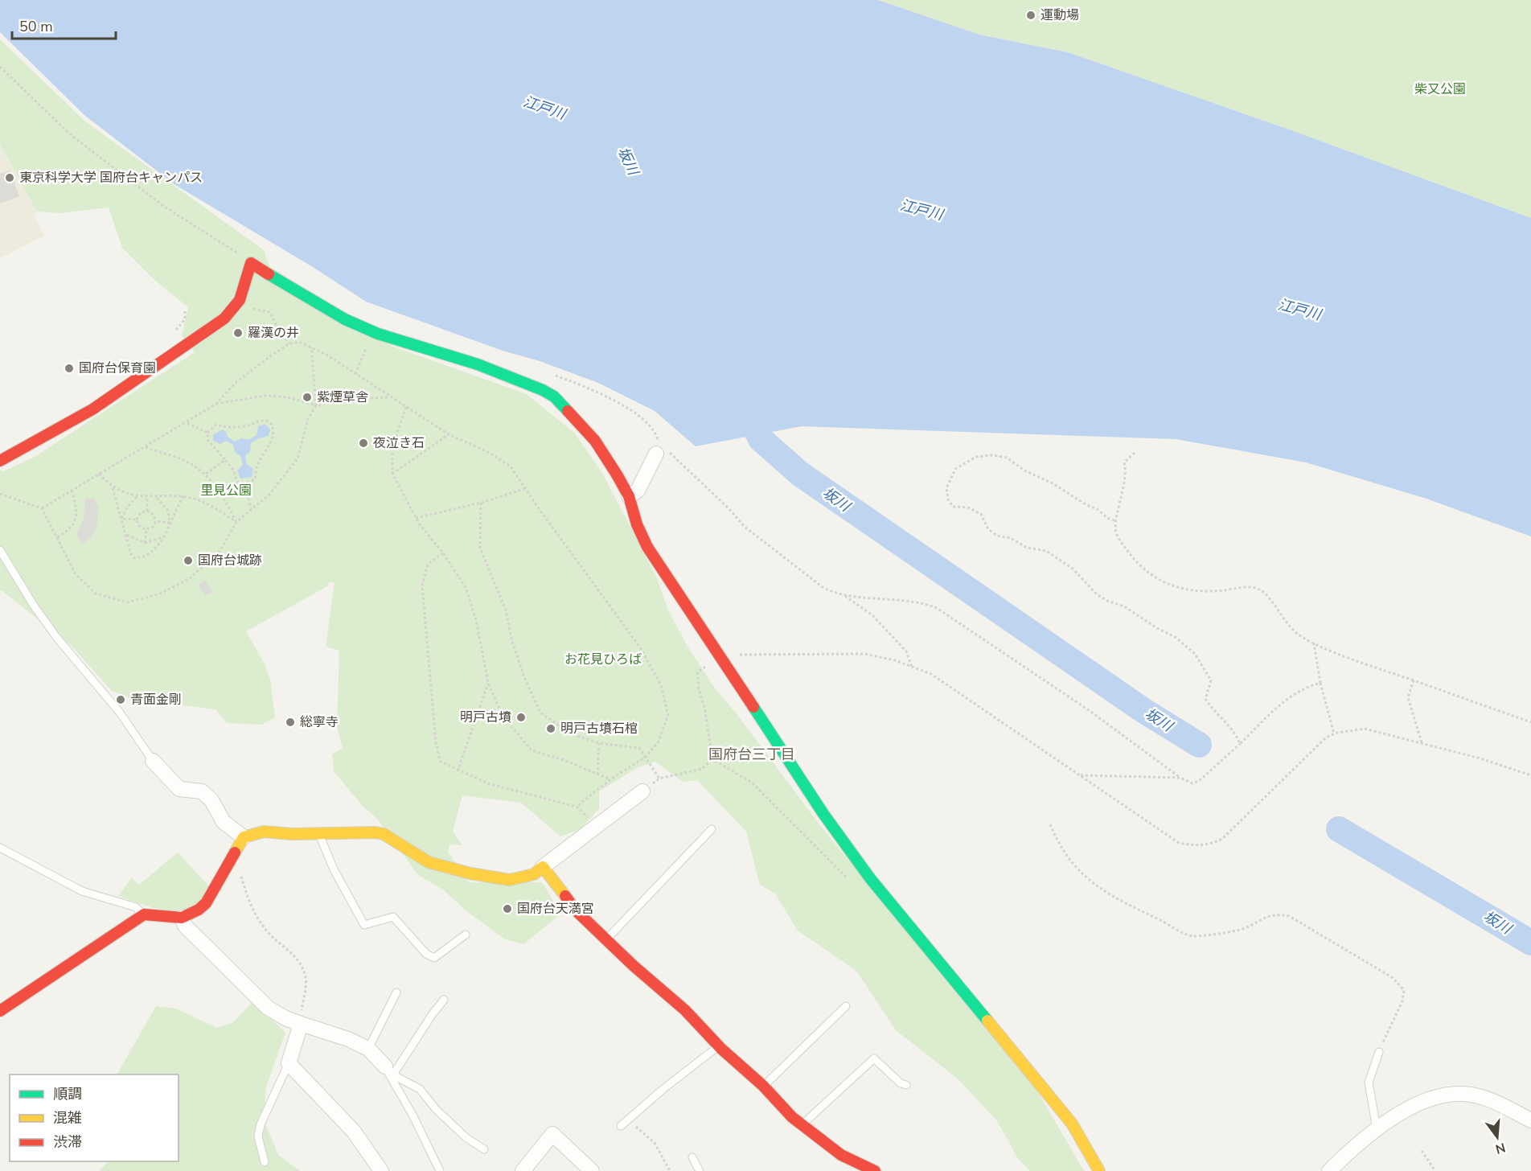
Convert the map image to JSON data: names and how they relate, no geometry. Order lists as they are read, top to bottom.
{
  "districts": ["国府台三丁目"],
  "water": ["江戸川", "坂川"],
  "parks": ["柴又公園", "里見公園", "お花見ひろば"],
  "places": [
    "運動場",
    "東京科学大学 国府台キャンパス",
    "羅漢の井",
    "国府台保育園",
    "紫煙草舎",
    "夜泣き石",
    "国府台城跡",
    "青面金剛",
    "明戸古墳",
    "総寧寺",
    "明戸古墳石棺",
    "国府台天満宮"
  ],
  "legend": ["順調", "混雑", "渋滞"],
  "scale_bar": "50 m",
  "north": "bottom"
}
